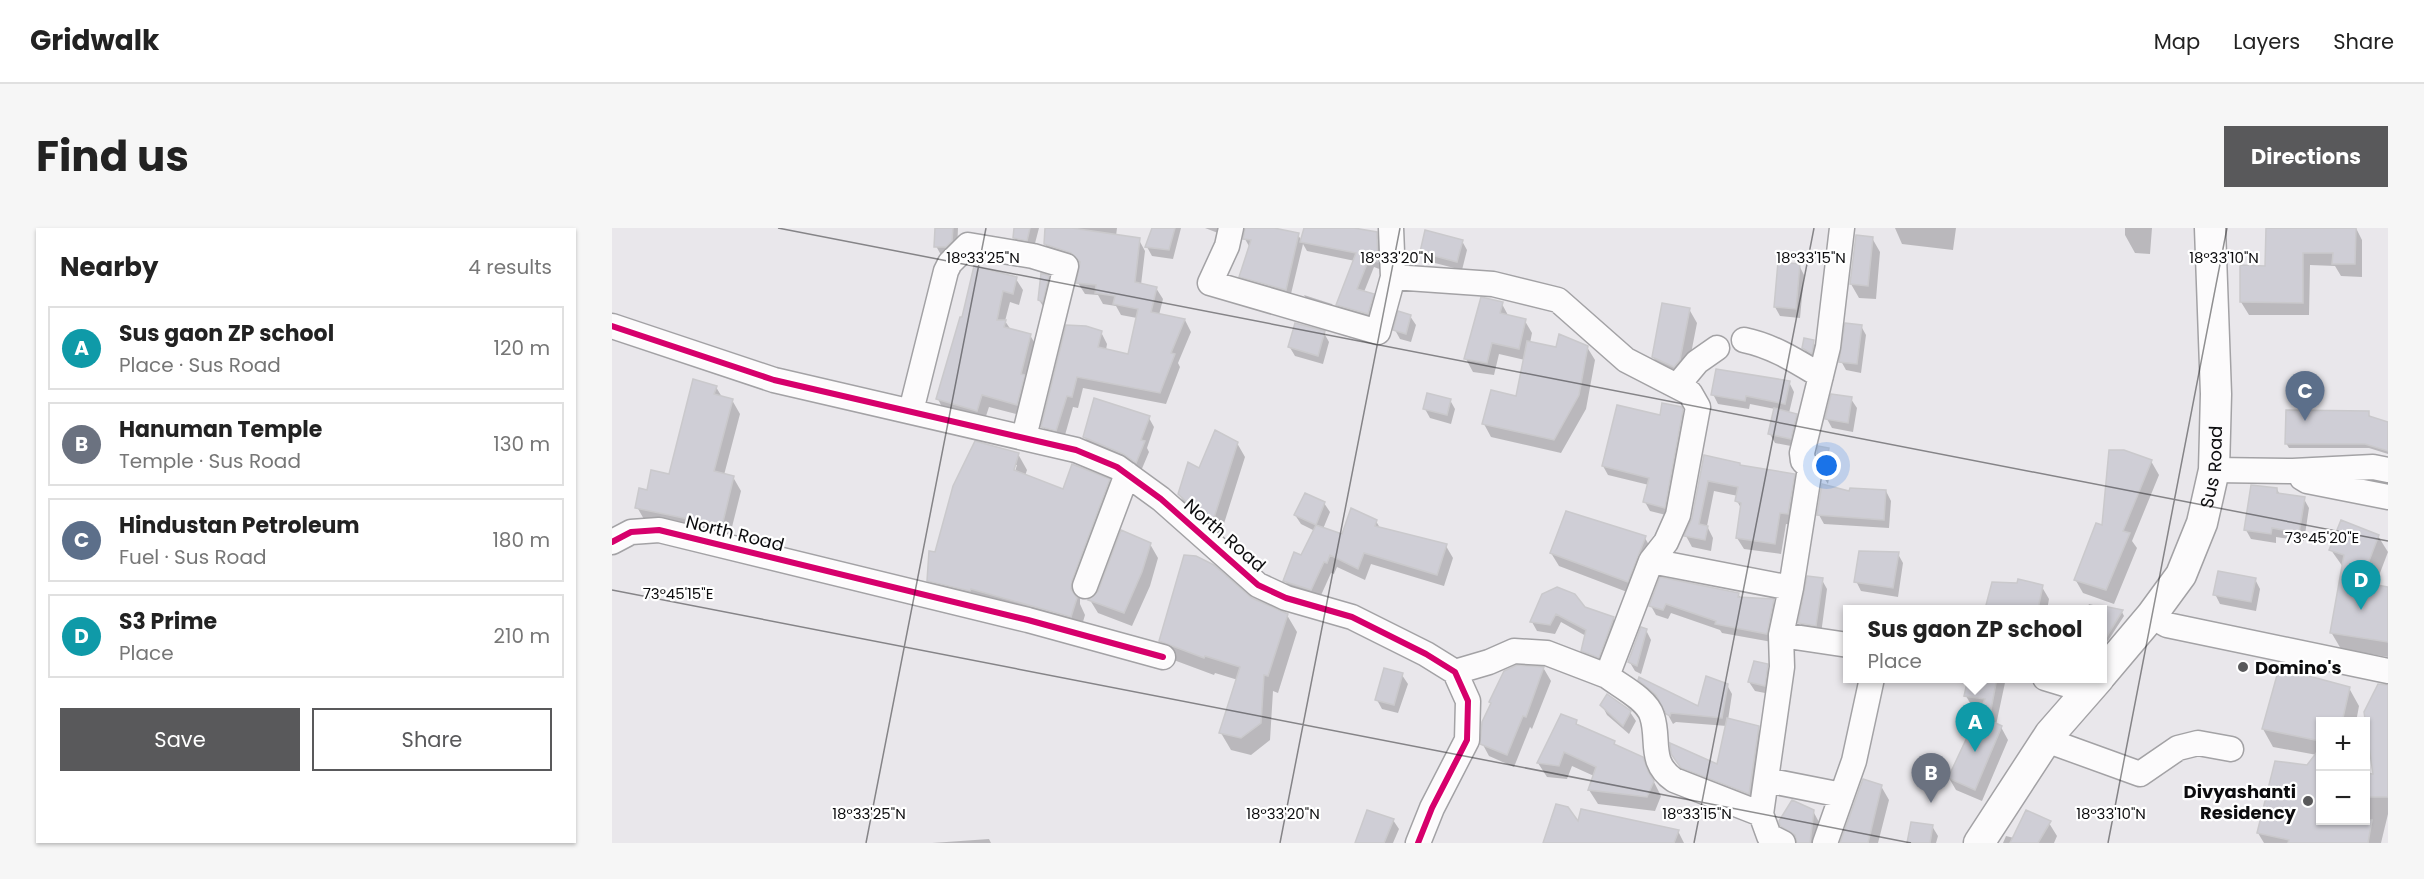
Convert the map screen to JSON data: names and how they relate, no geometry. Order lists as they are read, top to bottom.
{
  "streets": {
    "main road": ["Sus Road"],
    "street": ["North Road"]
  },
  "places": ["Domino's", "Divyashanti Residency"],
  "page": {
    "header": "Gridwalk",
    "nav": ["Map", "Layers", "Share"],
    "title": "Find us",
    "buttons": [
      "Directions",
      ["Save", "Share"]
    ],
    "heading": ["Nearby", "4 results"],
    "list": [
      {
        "mark": "A",
        "name": "Sus gaon ZP school",
        "note": "Place · Sus Road",
        "value": "120 m"
      },
      {
        "mark": "B",
        "name": "Hanuman Temple",
        "note": "Temple · Sus Road",
        "value": "130 m"
      },
      {
        "mark": "C",
        "name": "Hindustan Petroleum",
        "note": "Fuel · Sus Road",
        "value": "180 m"
      },
      {
        "mark": "D",
        "name": "S3 Prime",
        "note": "Place",
        "value": "210 m"
      }
    ],
    "pins": [
      "C",
      "D",
      "A",
      "B"
    ],
    "popup": ["Sus gaon ZP school", "Place"],
    "map_buttons": ["+", "−"]
  },
  "coordinates": [
    "18°33'25\"N",
    "18°33'20\"N",
    "18°33'15\"N",
    "18°33'10\"N",
    "73°45'20\"E",
    "73°45'15\"E"
  ]
}
